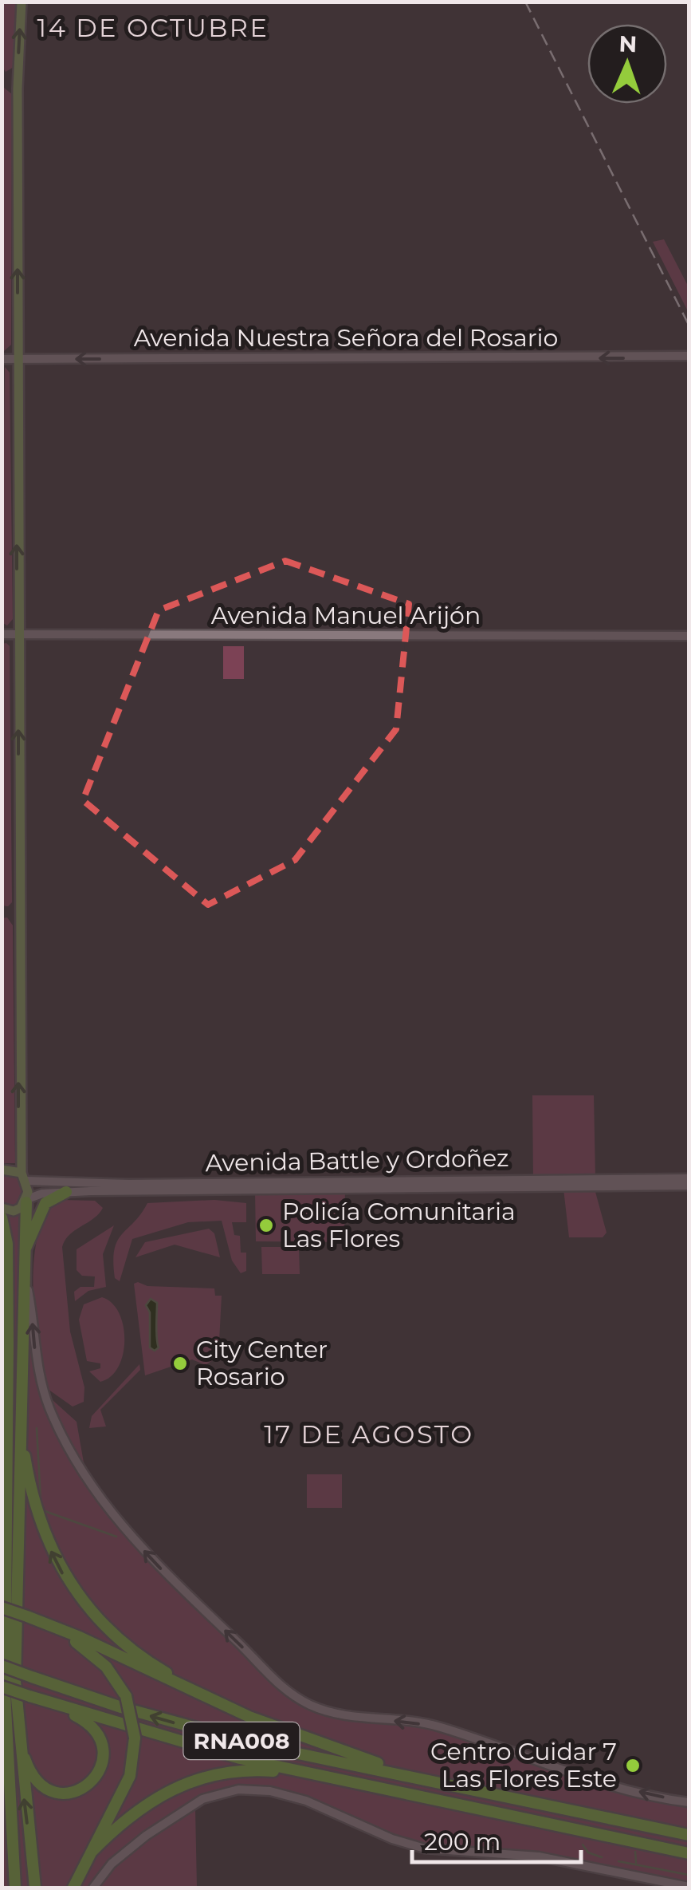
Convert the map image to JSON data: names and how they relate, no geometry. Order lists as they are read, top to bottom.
{
  "streets": {
    "highway": ["RNA008"],
    "main road": ["Avenida Nuestra Señora del Rosario", "Avenida Manuel Arijón", "Avenida Battle y Ordoñez"]
  },
  "one_way": ["Avenida Nuestra Señora del Rosario"],
  "districts": ["14 DE OCTUBRE", "17 DE AGOSTO"],
  "places": ["Policía Comunitaria Las Flores", "City Center Rosario", "Centro Cuidar 7 Las Flores Este"],
  "scale_bar": "200 m",
  "north": "top"
}
